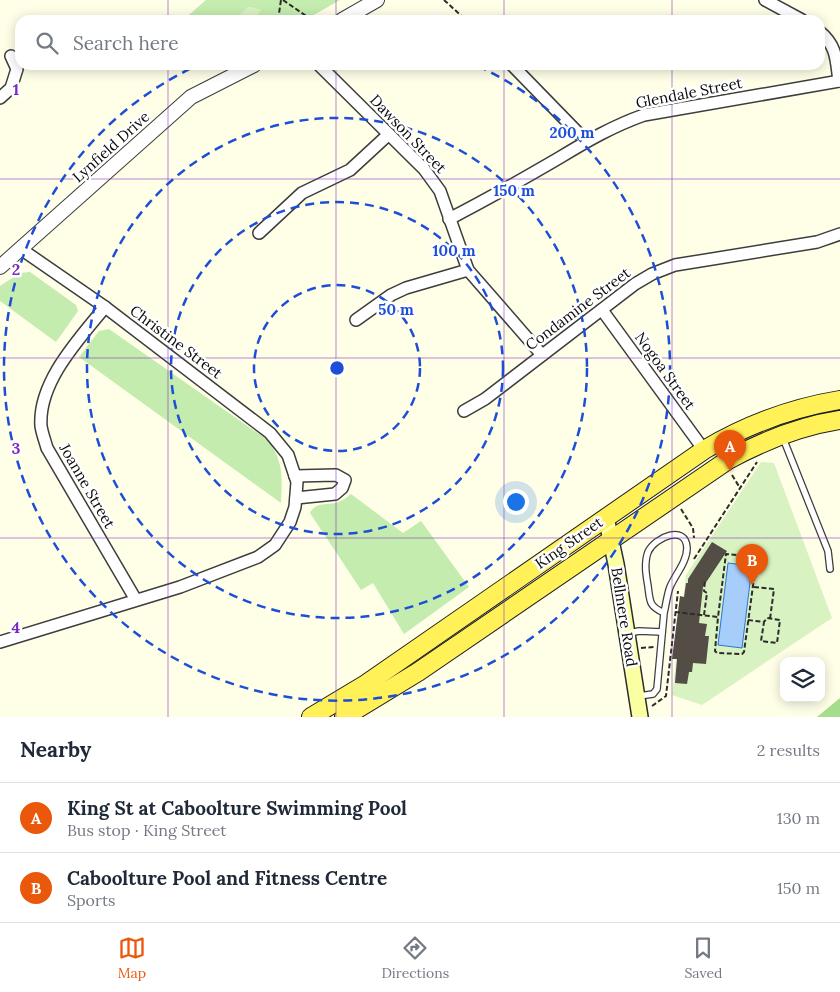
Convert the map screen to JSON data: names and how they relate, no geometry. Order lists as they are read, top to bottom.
{
  "streets": {
    "main road": ["King Street", "Bellmere Road"],
    "street": [
      "Glendale Street",
      "Dawson Street",
      "Lynfield Drive",
      "Condamine Street",
      "Christine Street",
      "Nogoa Street",
      "Joanne Street"
    ]
  },
  "crossings": [
    ["Glendale Street", "Dawson Street"],
    ["Dawson Street", "Condamine Street"],
    ["Lynfield Drive", "Christine Street"],
    ["Condamine Street", "Nogoa Street"],
    ["Christine Street", "Joanne Street"],
    ["Nogoa Street", "King Street"],
    ["King Street", "Bellmere Road"]
  ],
  "page": {
    "search": "Search here",
    "pins": ["A", "B"],
    "heading": ["Nearby", "2 results"],
    "list": [
      {
        "mark": "A",
        "name": "King St at Caboolture Swimming Pool",
        "note": "Bus stop · King Street",
        "value": "130 m"
      },
      {
        "mark": "B",
        "name": "Caboolture Pool and Fitness Centre",
        "note": "Sports",
        "value": "150 m"
      }
    ],
    "nav": ["Map", "Directions", "Saved"]
  },
  "grid": {
    "rows": [
      "1",
      "2",
      "3",
      "4"
    ]
  },
  "rings": [
    "200 m",
    "150 m",
    "100 m",
    "50 m"
  ]
}
